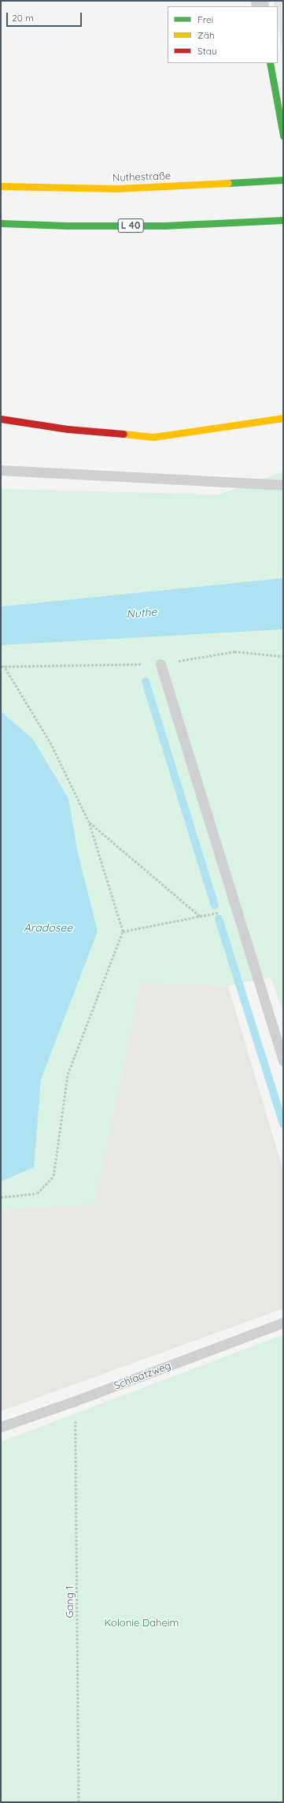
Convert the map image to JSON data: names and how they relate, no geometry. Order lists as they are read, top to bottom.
{
  "streets": {
    "main road": ["Nuthestraße", "L 40"],
    "lane": ["Schlaatzweg"],
    "path": ["Gang 1"]
  },
  "crossings": [
    ["Schlaatzweg", "Gang 1"]
  ],
  "water": ["Nuthe", "Aradosee"],
  "parks": ["Kolonie Daheim"],
  "legend": ["Frei", "Zäh", "Stau"],
  "scale_bar": "20 m"
}
